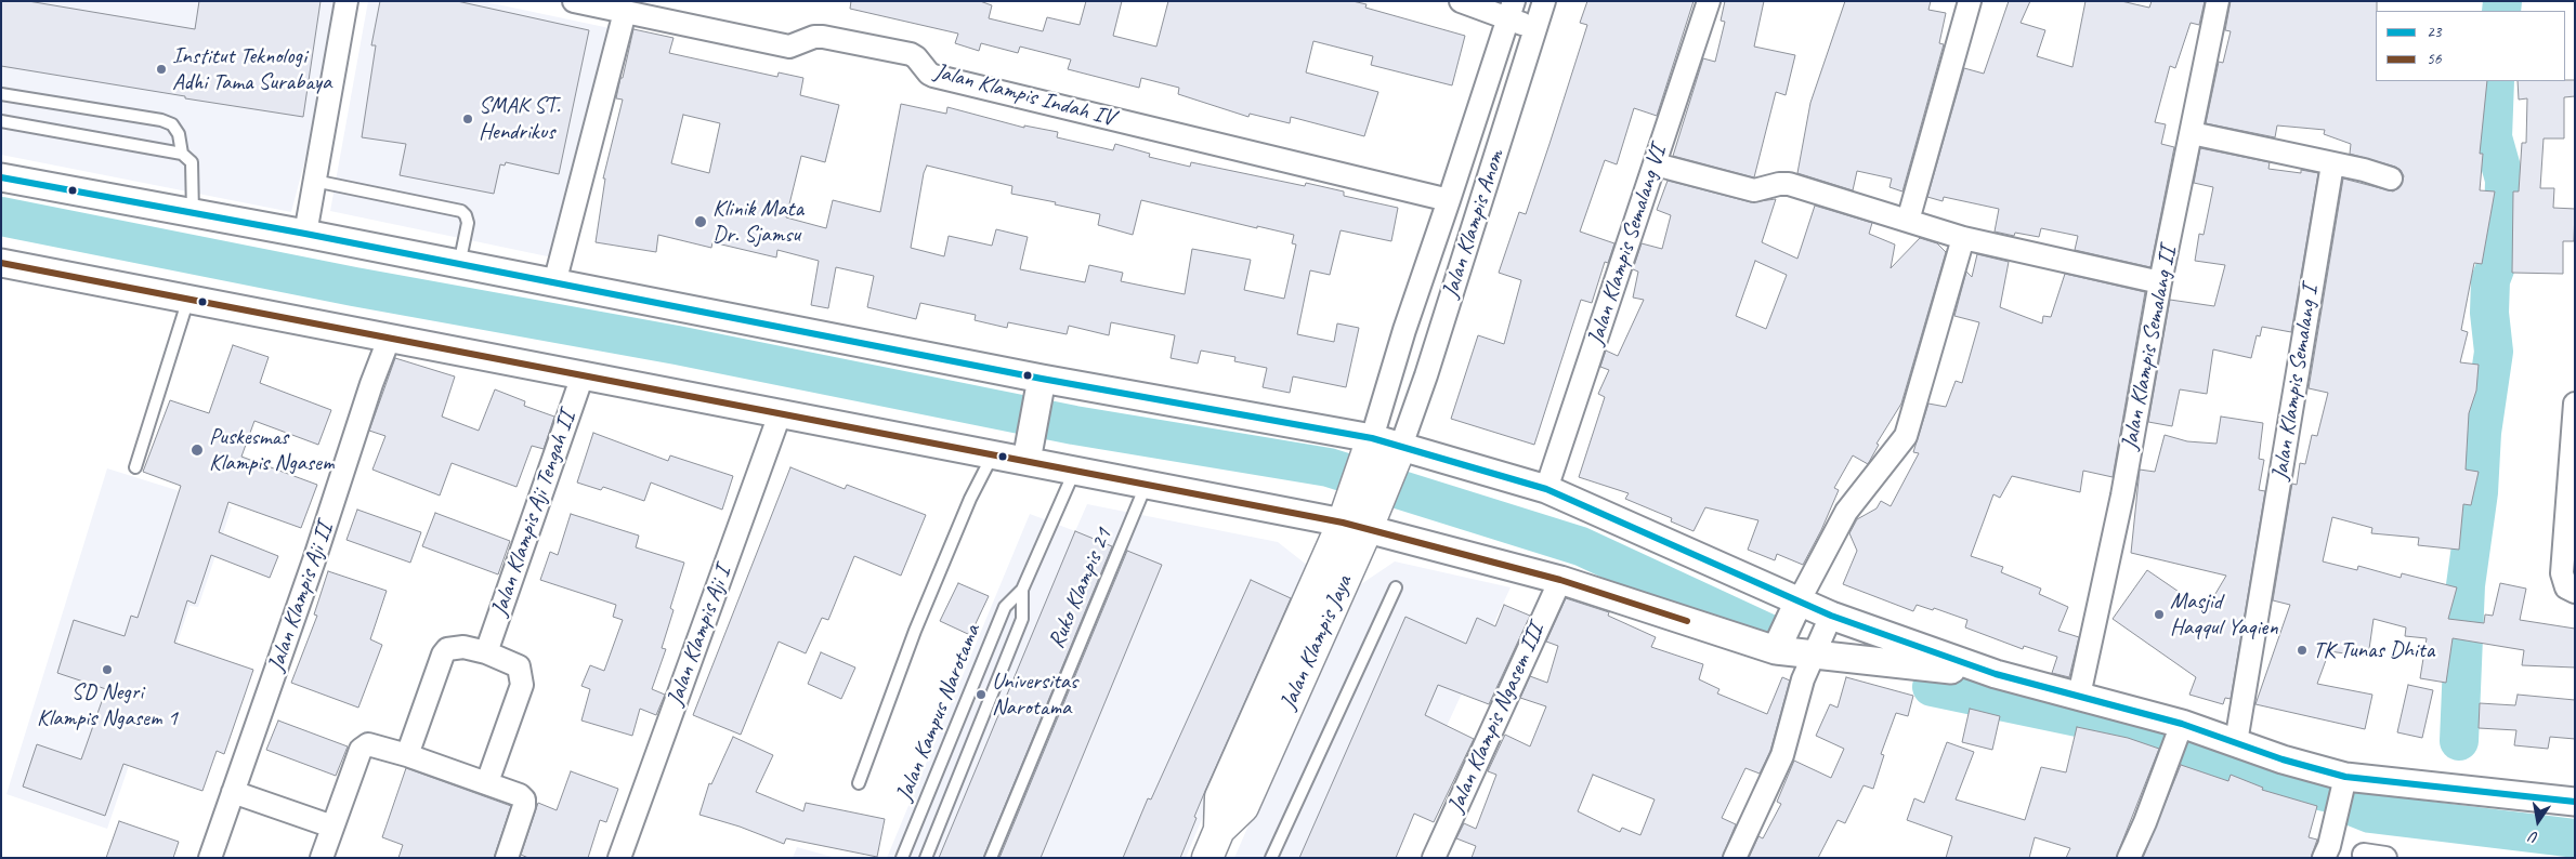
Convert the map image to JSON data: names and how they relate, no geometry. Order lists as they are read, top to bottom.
{
  "streets": {
    "main road": ["Jalan Klampis Jaya"],
    "street": [
      "Jalan Klampis Indah IV",
      "Jalan Klampis Anom",
      "Jalan Klampis Semalang VI",
      "Jalan Klampis Semalang II",
      "Jalan Klampis Semalang I",
      "Jalan Klampis Aji Tengah II",
      "Jalan Klampis Aji II",
      "Jalan Klampis Aji I",
      "Jalan Klampis Ngasem III"
    ],
    "lane": ["Ruko Klampis 21", "Jalan Kampus Narotama"]
  },
  "crossings": [
    ["Jalan Klampis Indah IV", "Jalan Klampis Anom"],
    ["Jalan Klampis Anom", "Jalan Klampis Jaya"]
  ],
  "places": [
    "Institut Teknologi Adhi Tama Surabaya",
    "SMAK ST. Hendrikus",
    "Klinik Mata Dr. Sjamsu",
    "Puskesmas Klampis Ngasem",
    "Masjid Haqqul Yaqien",
    "TK Tunas Dhita",
    "SD Negri Klampis Ngasem 1",
    "Universitas Narotama"
  ],
  "lines": ["transit line 23", "transit line 56"],
  "legend": ["23", "56"],
  "north": "bottom"
}
